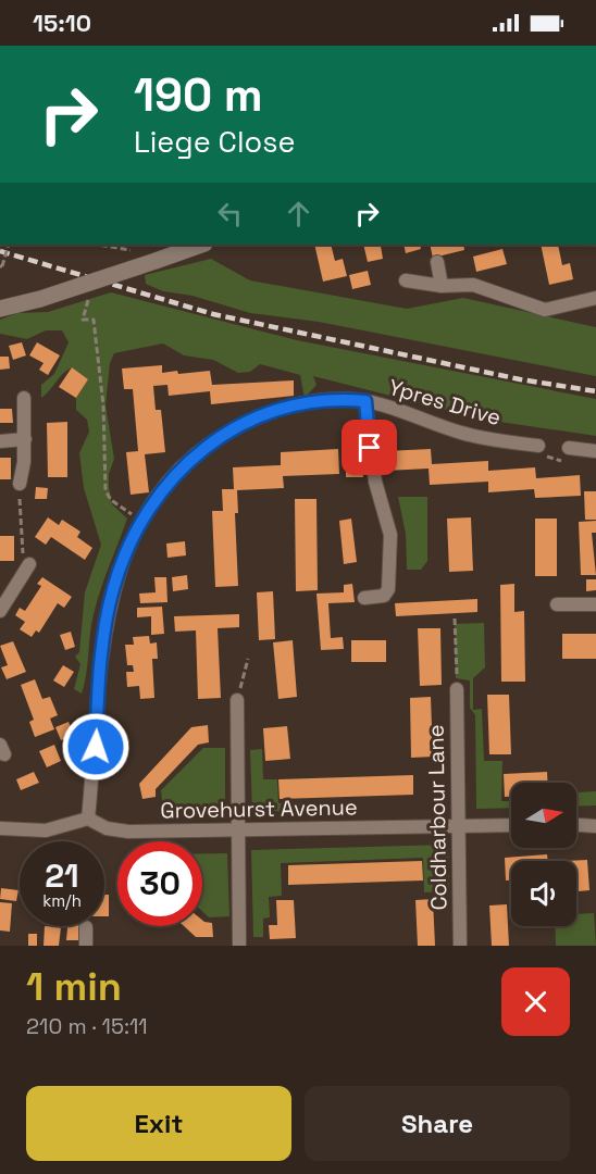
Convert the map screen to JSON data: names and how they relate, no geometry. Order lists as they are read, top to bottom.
{
  "streets": {
    "street": ["Ypres Drive", "Grovehurst Avenue", "Coldharbour Lane"]
  },
  "crossings": [
    ["Ypres Drive", "Grovehurst Avenue"],
    ["Grovehurst Avenue", "Coldharbour Lane"]
  ],
  "north": "right",
  "page": {
    "status": "15:10",
    "turn": ["190 m", "Liege Close"],
    "speed": "21 km/h",
    "limit": "30",
    "heading": ["1 min", "210 m · 15:11"],
    "buttons": ["Exit", "Share"]
  }
}
